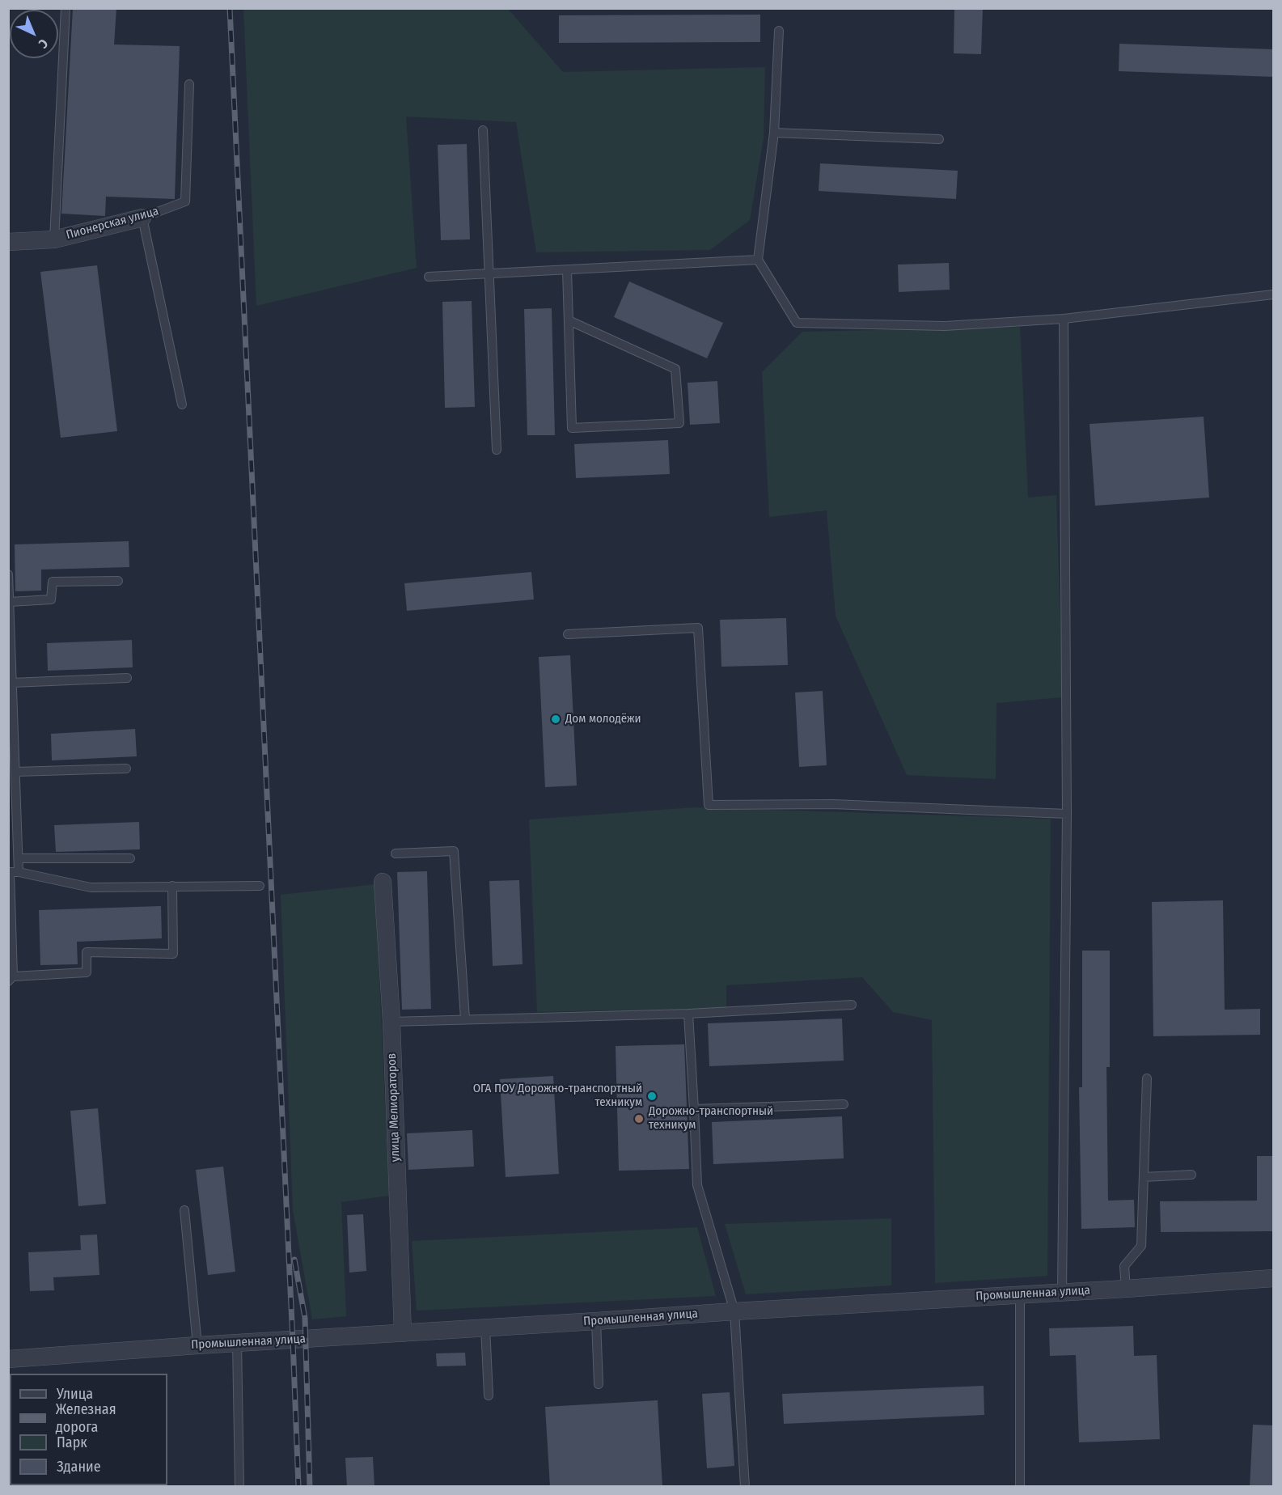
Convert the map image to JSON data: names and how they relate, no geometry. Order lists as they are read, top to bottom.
{
  "streets": {
    "street": ["Пионерская улица", "улица Мелиораторов", "Промышленная улица"]
  },
  "crossings": [
    ["улица Мелиораторов", "Промышленная улица"]
  ],
  "places": ["Дом молодёжи", "ОГА ПОУ Дорожно-транспортный техникум", "Дорожно-транспортный техникум"],
  "legend": [
    "Улица",
    "Железная дорога",
    "Парк",
    "Здание"
  ],
  "north": "bottom right"
}
